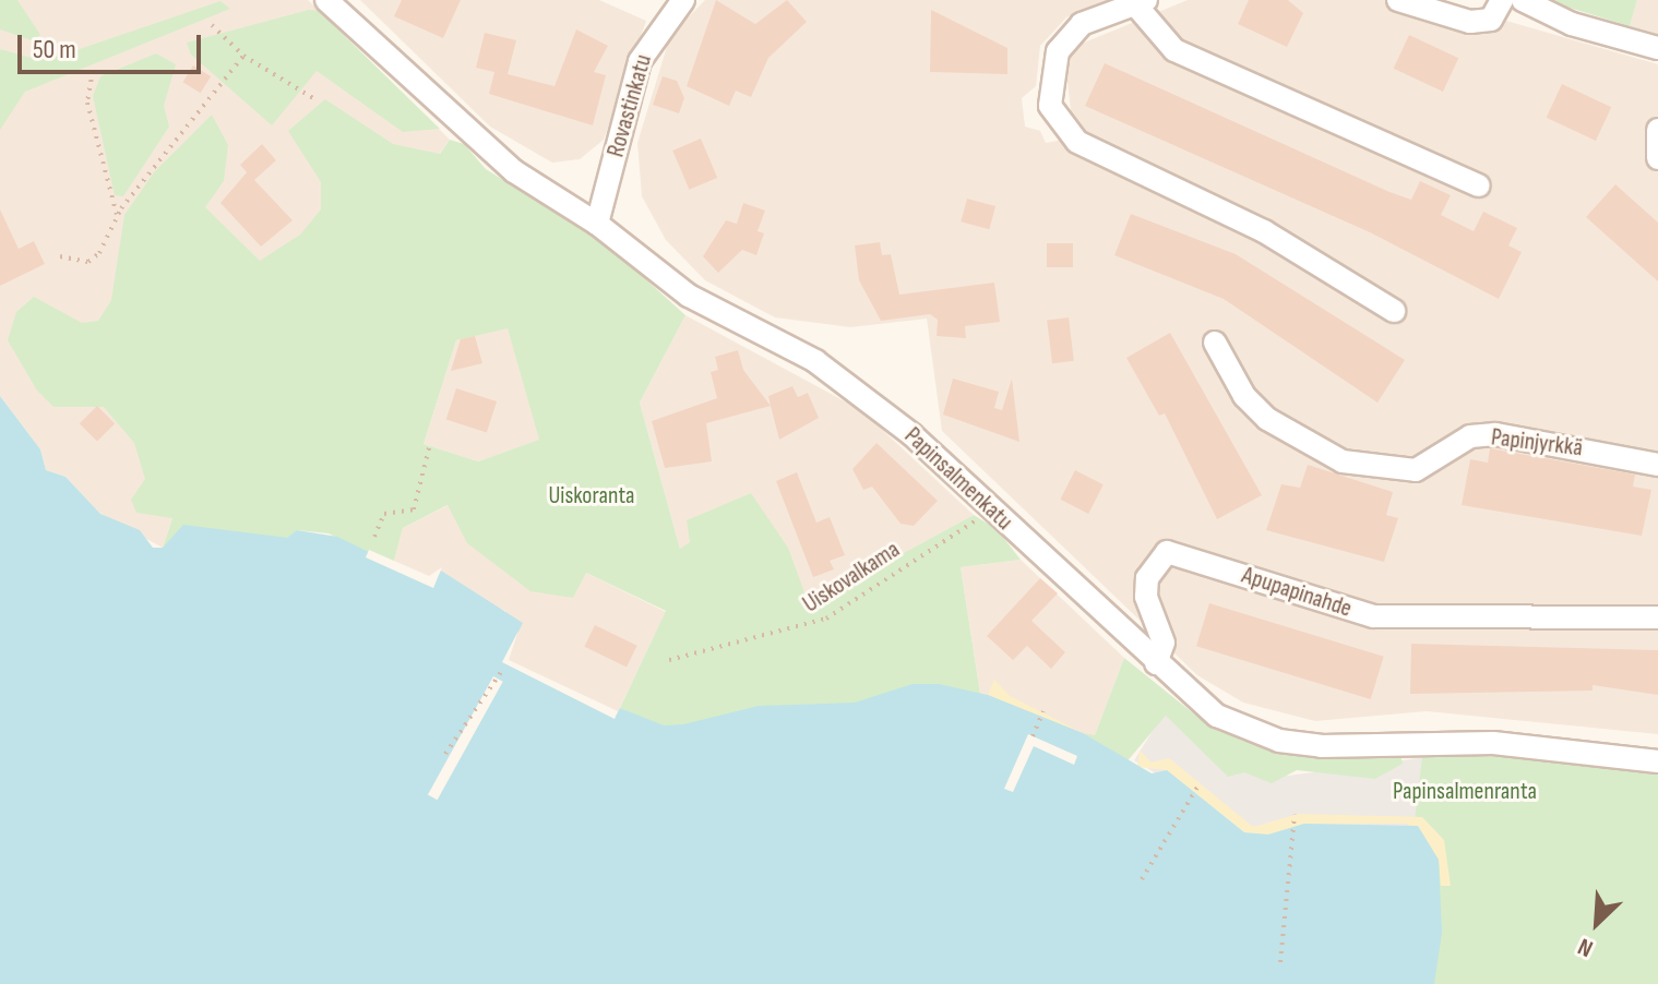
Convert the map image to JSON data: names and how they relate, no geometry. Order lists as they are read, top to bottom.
{
  "streets": {
    "street": [
      "Rovastinkatu",
      "Papinjyrkkä",
      "Papinsalmenkatu",
      "Apupapinahde"
    ],
    "path": ["Uiskovalkama"]
  },
  "crossings": [
    ["Rovastinkatu", "Papinsalmenkatu"],
    ["Papinsalmenkatu", "Uiskovalkama"],
    ["Papinsalmenkatu", "Apupapinahde"]
  ],
  "parks": ["Uiskoranta", "Papinsalmenranta"],
  "scale_bar": "50 m",
  "north": "bottom left"
}
